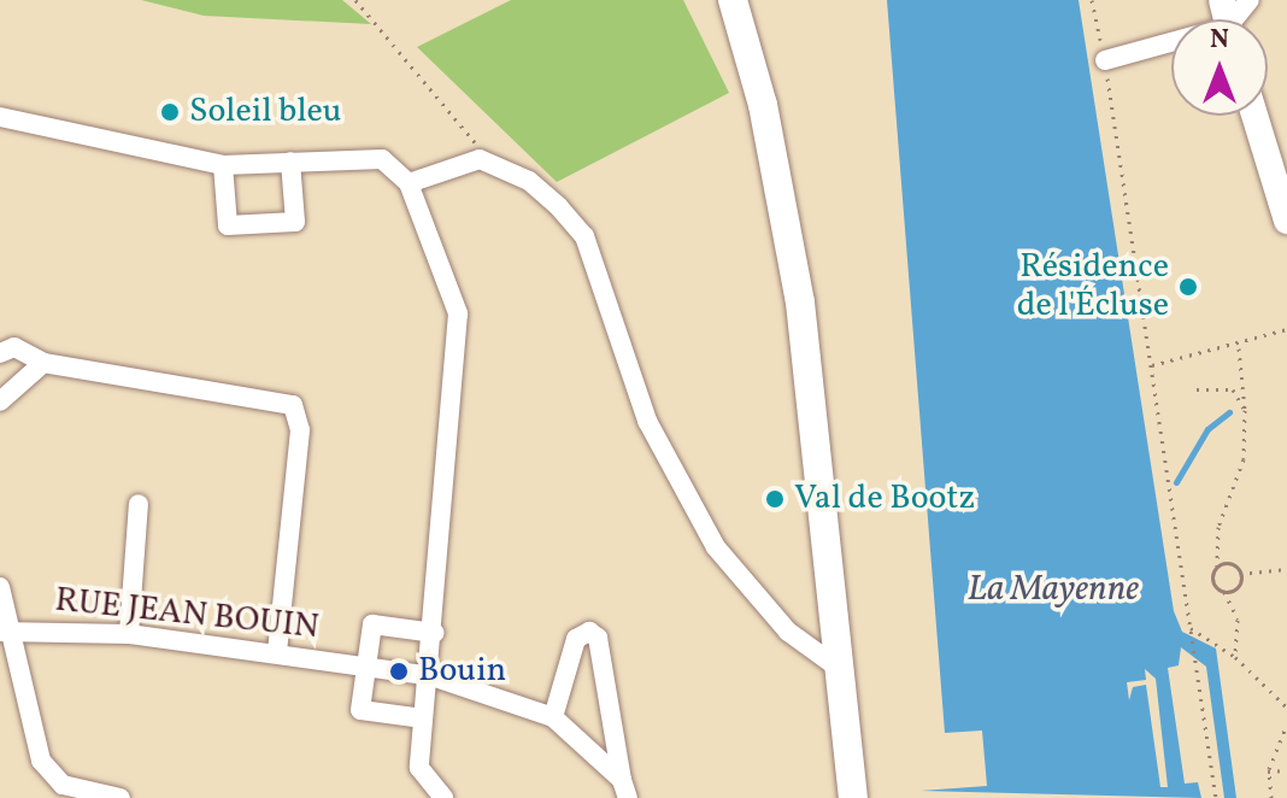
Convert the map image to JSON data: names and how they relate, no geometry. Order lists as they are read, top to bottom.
{
  "streets": {
    "street": ["RUE JEAN BOUIN"]
  },
  "water": ["La Mayenne"],
  "places": [
    "Soleil bleu",
    "Résidence de l'Écluse",
    "Val de Bootz",
    "Bouin"
  ],
  "north": "top"
}
